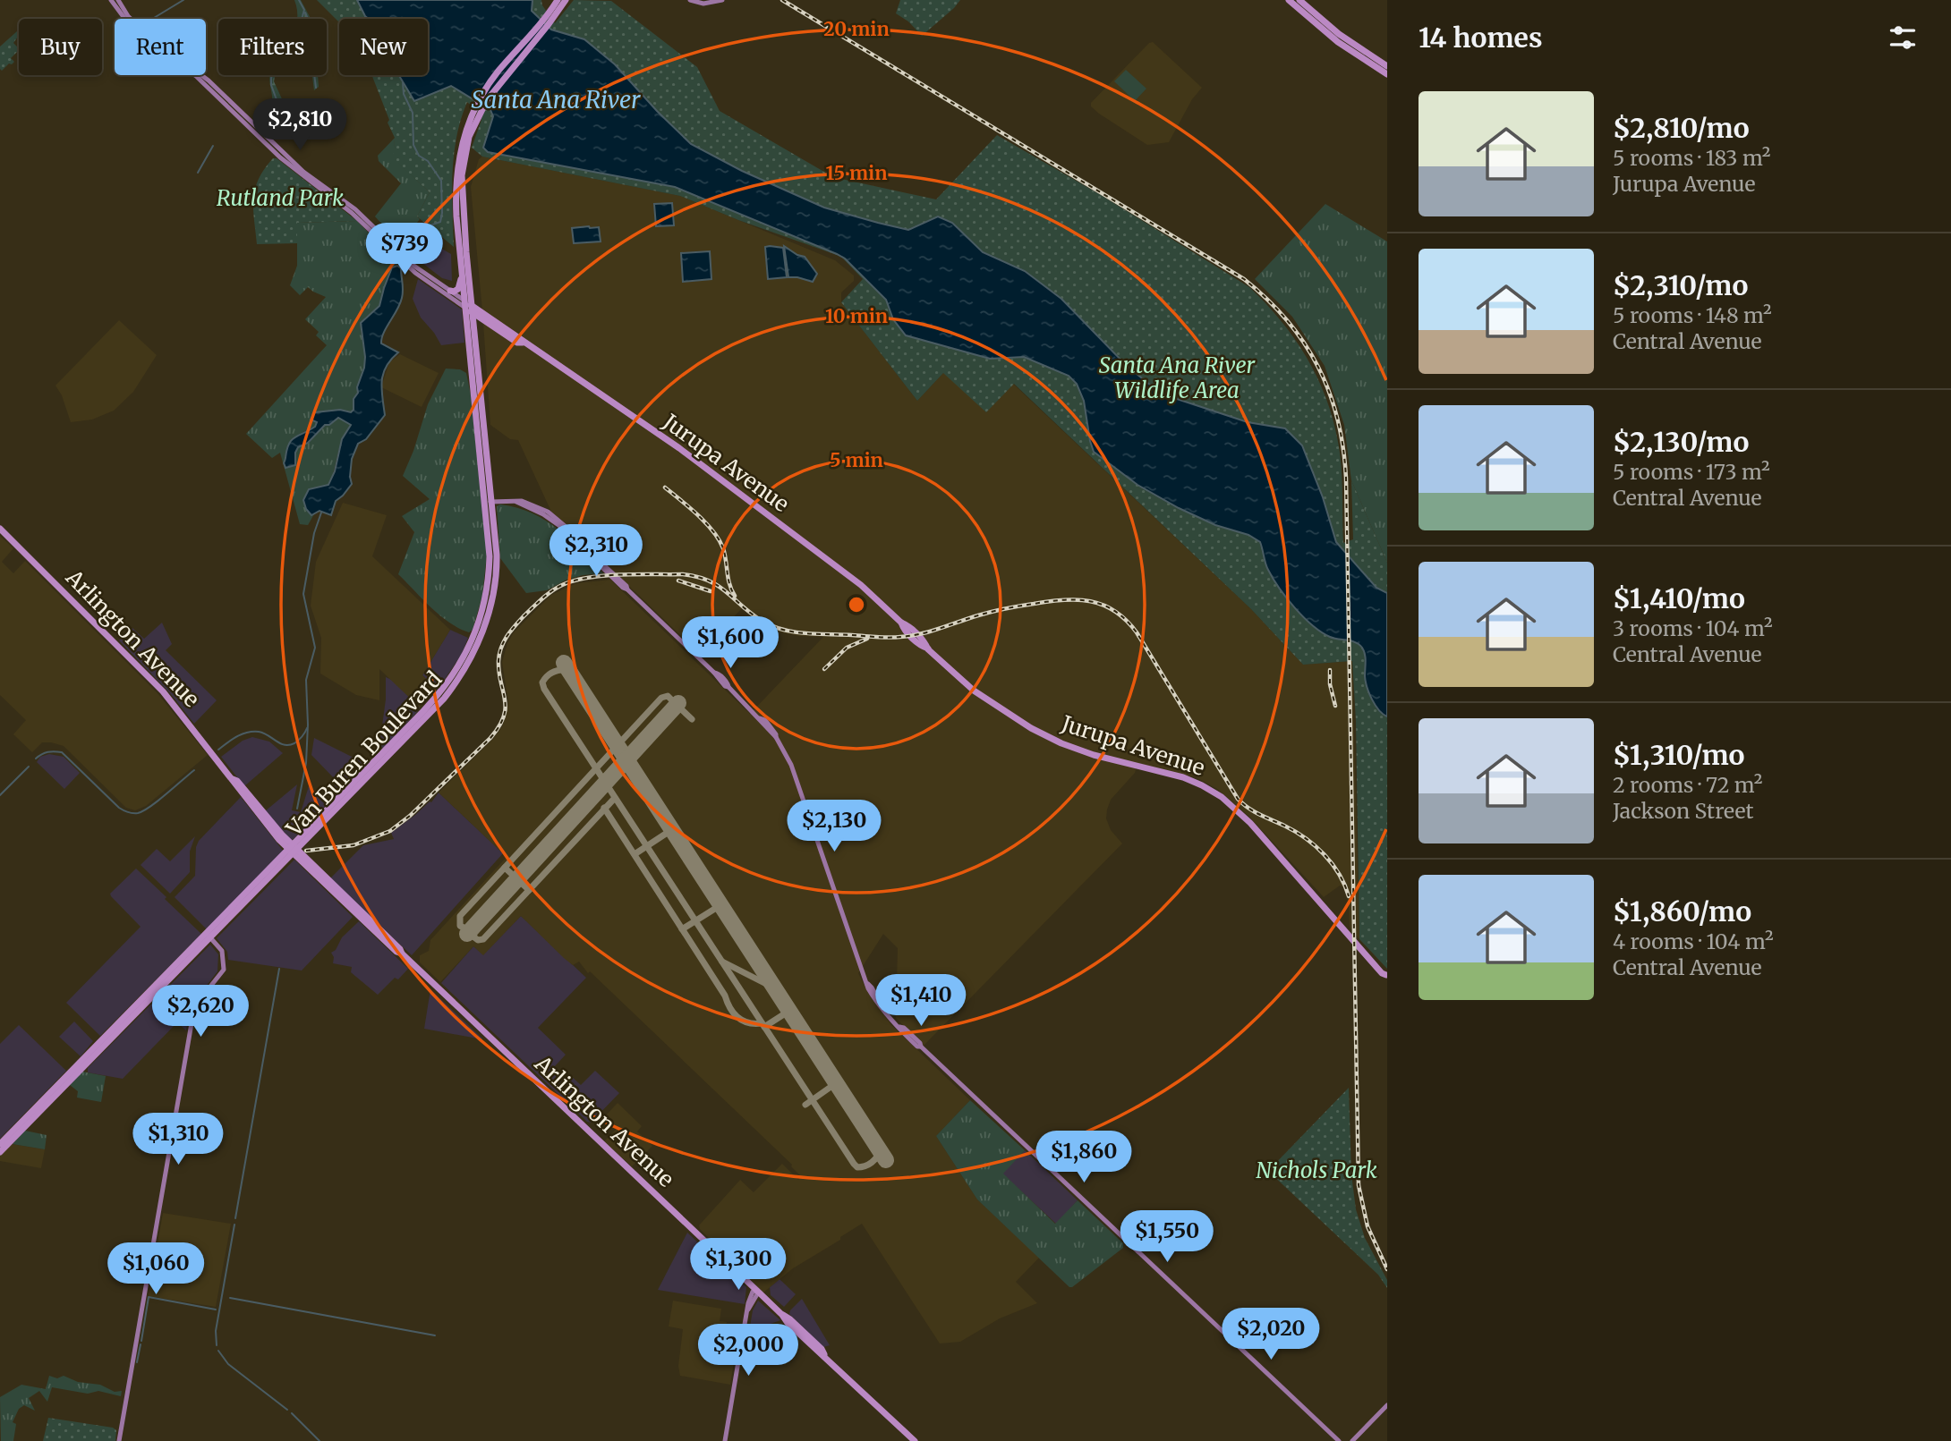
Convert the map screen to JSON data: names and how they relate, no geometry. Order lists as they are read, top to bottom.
{
  "streets": {
    "main road": ["Jurupa Avenue", "Arlington Avenue", "Van Buren Boulevard"]
  },
  "crossings": [
    ["Jurupa Avenue", "Van Buren Boulevard"],
    ["Arlington Avenue", "Van Buren Boulevard"]
  ],
  "water": ["Santa Ana River"],
  "parks": ["Rutland Park", "Santa Ana River Wildlife Area", "Nichols Park"],
  "page": {
    "heading": "14 homes",
    "chip": [
      "Buy",
      "Rent",
      "Filters",
      "New"
    ],
    "list": [
      {
        "name": "$2,810/mo",
        "note": "5 rooms · 183 m² · Jurupa Avenue"
      },
      {
        "name": "$2,310/mo",
        "note": "5 rooms · 148 m² · Central Avenue"
      },
      {
        "name": "$2,130/mo",
        "note": "5 rooms · 173 m² · Central Avenue"
      },
      {
        "name": "$1,410/mo",
        "note": "3 rooms · 104 m² · Central Avenue"
      },
      {
        "name": "$1,310/mo",
        "note": "2 rooms · 72 m² · Jackson Street"
      },
      {
        "name": "$1,860/mo",
        "note": "4 rooms · 104 m² · Central Avenue"
      }
    ],
    "price": [
      "$2,810",
      "$739",
      "$2,310",
      "$1,600",
      "$2,130",
      "$1,410",
      "$2,620",
      "$1,310",
      "$1,860",
      "$1,550",
      "$1,300",
      "$1,060",
      "$2,020",
      "$2,000"
    ]
  },
  "rings": [
    "20 min",
    "15 min",
    "10 min",
    "5 min"
  ]
}
